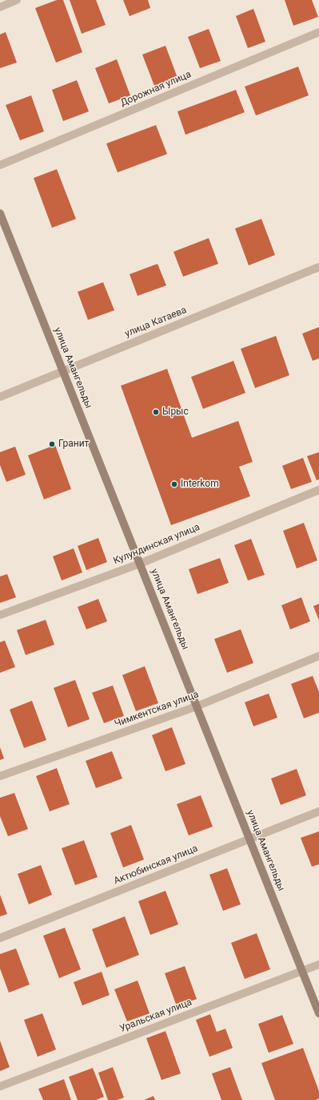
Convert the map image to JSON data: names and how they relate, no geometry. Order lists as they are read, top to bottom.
{
  "streets": {
    "main road": ["улица Амангельды"],
    "street": [
      "Дорожная улица",
      "улица Катаева",
      "Кулундинская улица",
      "Чимкентская улица",
      "Актюбинская улица",
      "Уральская улица"
    ]
  },
  "crossings": [
    ["улица Катаева", "улица Амангельды"],
    ["улица Амангельды", "Кулундинская улица"],
    ["улица Амангельды", "Чимкентская улица"],
    ["улица Амангельды", "Актюбинская улица"],
    ["улица Амангельды", "Уральская улица"]
  ],
  "places": ["Ырыс", "Гранит", "Interkom"]
}
